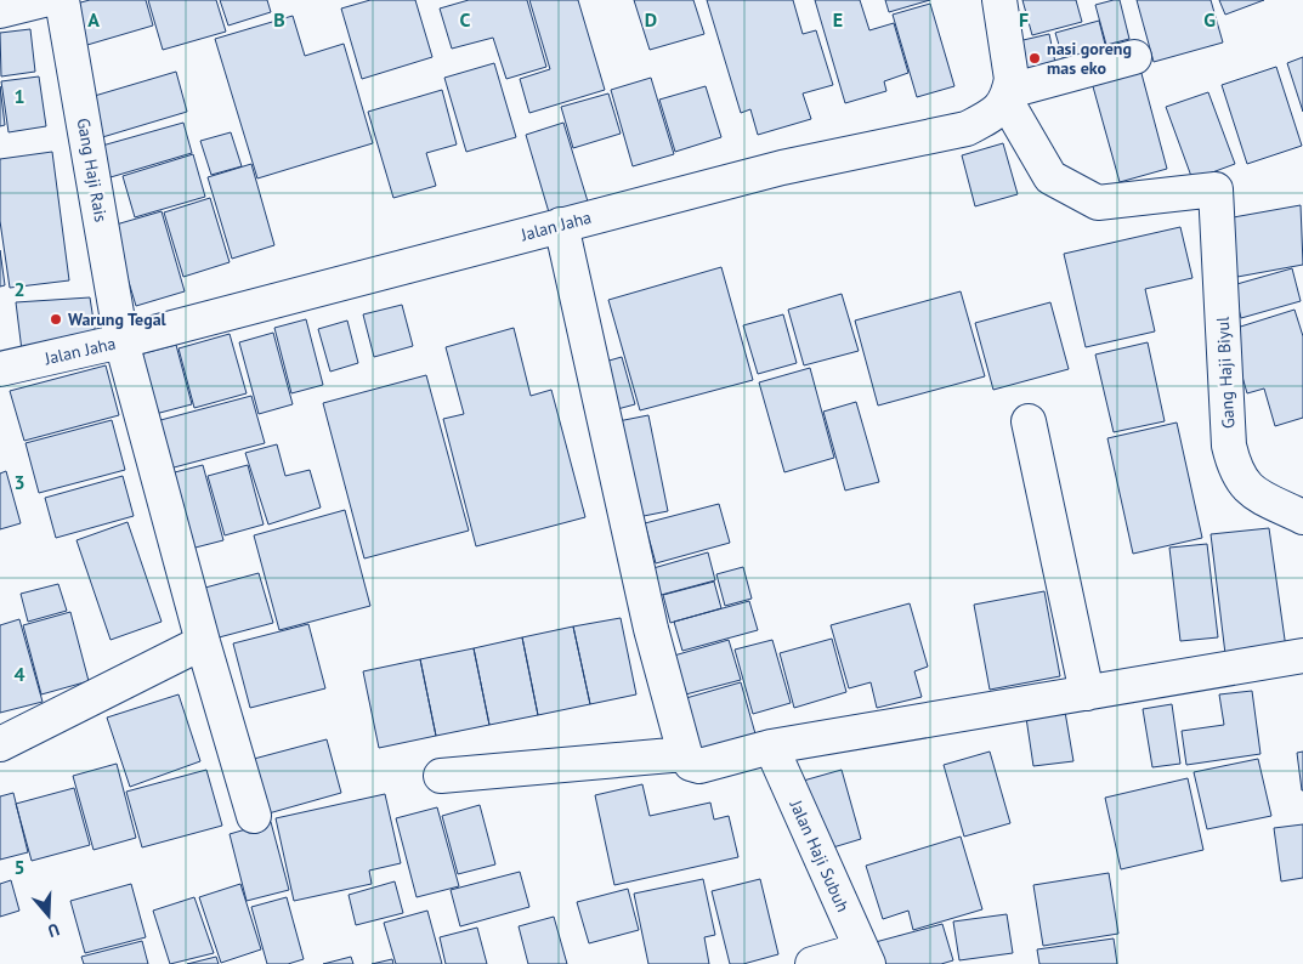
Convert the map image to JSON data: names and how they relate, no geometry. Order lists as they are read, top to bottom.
{
  "streets": {
    "street": [
      "Gang Haji Rais",
      "Jalan Jaha",
      "Gang Haji Biyul",
      "Jalan Haji Subuh"
    ]
  },
  "crossings": [
    ["Gang Haji Rais", "Jalan Jaha"],
    ["Jalan Jaha", "Gang Haji Biyul"]
  ],
  "places": ["nasi goreng mas eko", "Warung Tegal"],
  "north": "bottom",
  "grid": {
    "columns": [
      "A",
      "B",
      "C",
      "D",
      "E",
      "F",
      "G"
    ],
    "rows": [
      "1",
      "2",
      "3",
      "4",
      "5"
    ]
  }
}
